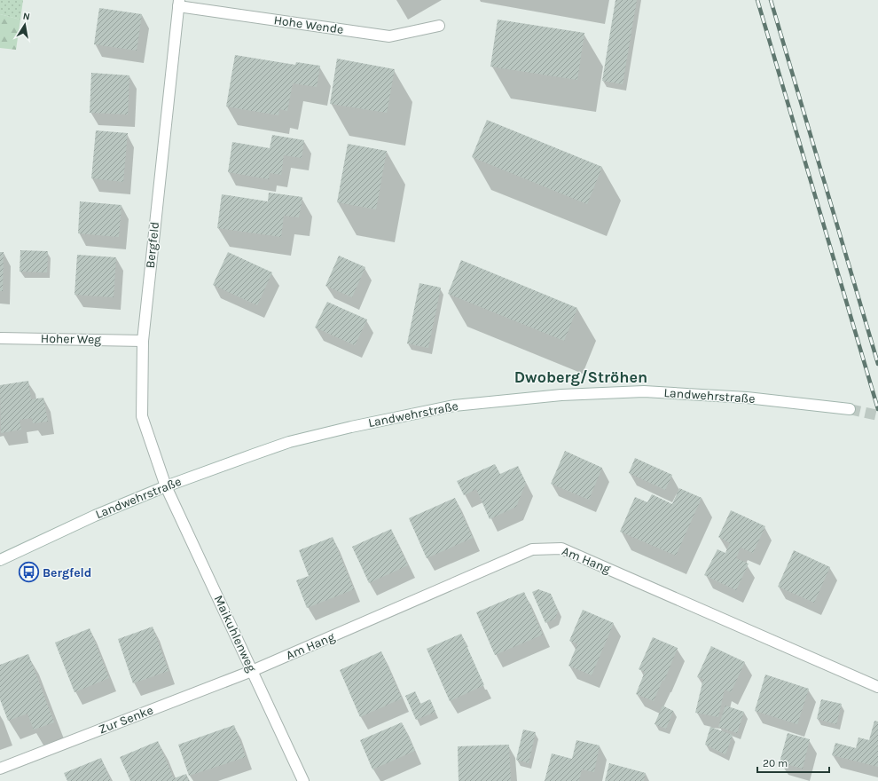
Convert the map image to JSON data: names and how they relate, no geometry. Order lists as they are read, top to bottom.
{
  "streets": {
    "street": [
      "Hohe Wende",
      "Bergfeld",
      "Hoher Weg",
      "Landwehrstraße",
      "Am Hang",
      "Maikuhlenweg",
      "Zur Senke"
    ]
  },
  "crossings": [
    ["Hohe Wende", "Bergfeld"],
    ["Bergfeld", "Hoher Weg"],
    ["Bergfeld", "Landwehrstraße"],
    ["Bergfeld", "Maikuhlenweg"],
    ["Landwehrstraße", "Maikuhlenweg"],
    ["Am Hang", "Maikuhlenweg"],
    ["Am Hang", "Zur Senke"],
    ["Maikuhlenweg", "Zur Senke"]
  ],
  "districts": ["Dwoberg/Ströhen"],
  "places": {
    "bus stop": ["Bergfeld"]
  },
  "scale_bar": "20 m",
  "north": "top"
}
